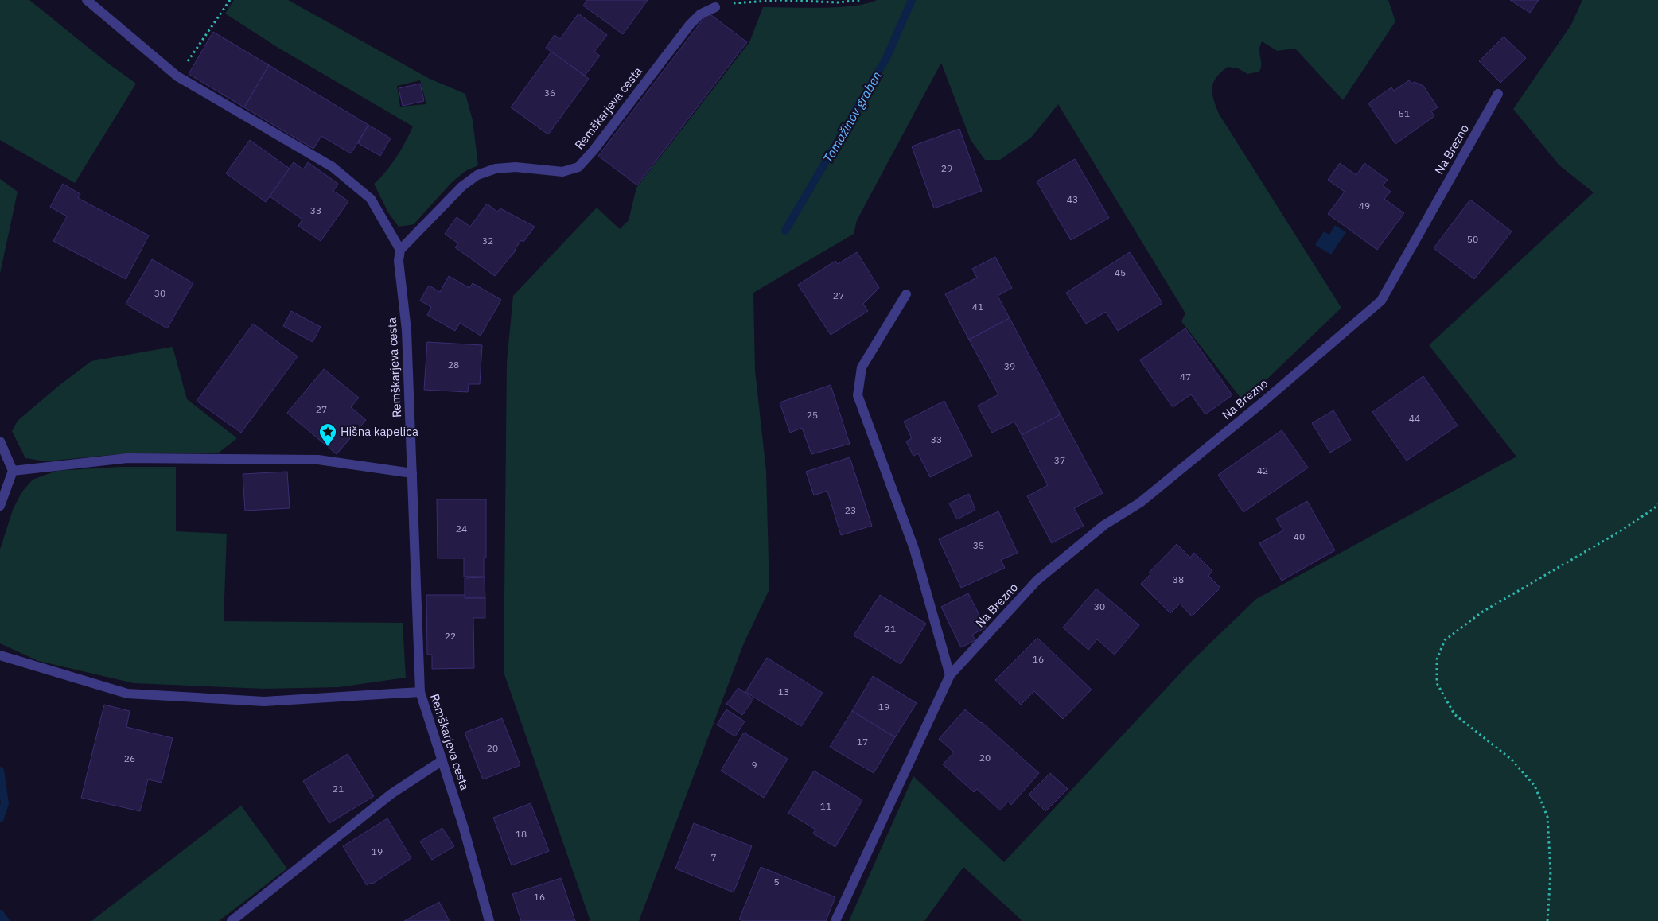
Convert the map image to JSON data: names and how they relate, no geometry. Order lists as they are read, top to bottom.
{
  "streets": {
    "street": ["Remškarjeva cesta", "Na Brezno"]
  },
  "water": ["Tomažinov graben"],
  "places": {
    "place": ["Hišna kapelica"]
  },
  "house_numbers": [
    "36",
    "51",
    "29",
    "43",
    "49",
    "33",
    "50",
    "32",
    "45",
    "30",
    "27",
    "41",
    "28",
    "39",
    "47",
    "27",
    "25",
    "44",
    "33",
    "37",
    "42",
    "23",
    "24",
    "40",
    "35",
    "38",
    "30",
    "21",
    "22",
    "16",
    "13",
    "19",
    "17",
    "20",
    "20",
    "26",
    "9",
    "21",
    "11",
    "18",
    "19",
    "7",
    "5",
    "16"
  ]
}
